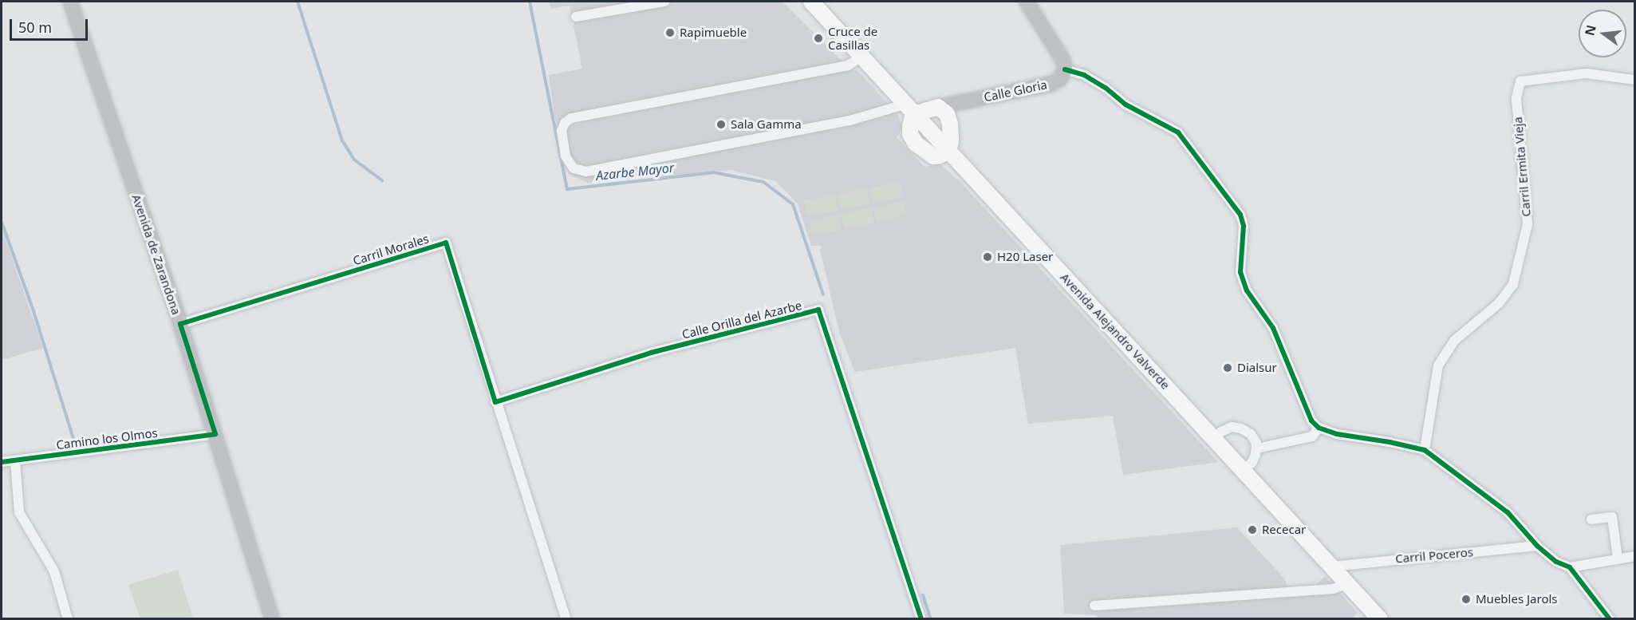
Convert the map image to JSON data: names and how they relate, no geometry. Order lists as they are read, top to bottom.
{
  "streets": {
    "main road": ["Avenida Alejandro Valverde"],
    "street": [
      "Calle Gloria",
      "Carril Ermita Vieja",
      "Carril Morales",
      "Avenida de Zarandona",
      "Calle Orilla del Azarbe",
      "Camino los Olmos",
      "Carril Poceros"
    ]
  },
  "crossings": [
    ["Carril Morales", "Avenida de Zarandona"],
    ["Carril Morales", "Calle Orilla del Azarbe"],
    ["Avenida de Zarandona", "Camino los Olmos"],
    ["Avenida Alejandro Valverde", "Carril Poceros"]
  ],
  "water": ["Azarbe Mayor"],
  "places": [
    "Rapimueble",
    "Cruce de Casillas",
    "Sala Gamma",
    "H20 Laser",
    "Dialsur",
    "Rececar",
    "Muebles Jarols"
  ],
  "scale_bar": "50 m",
  "north": "left"
}
